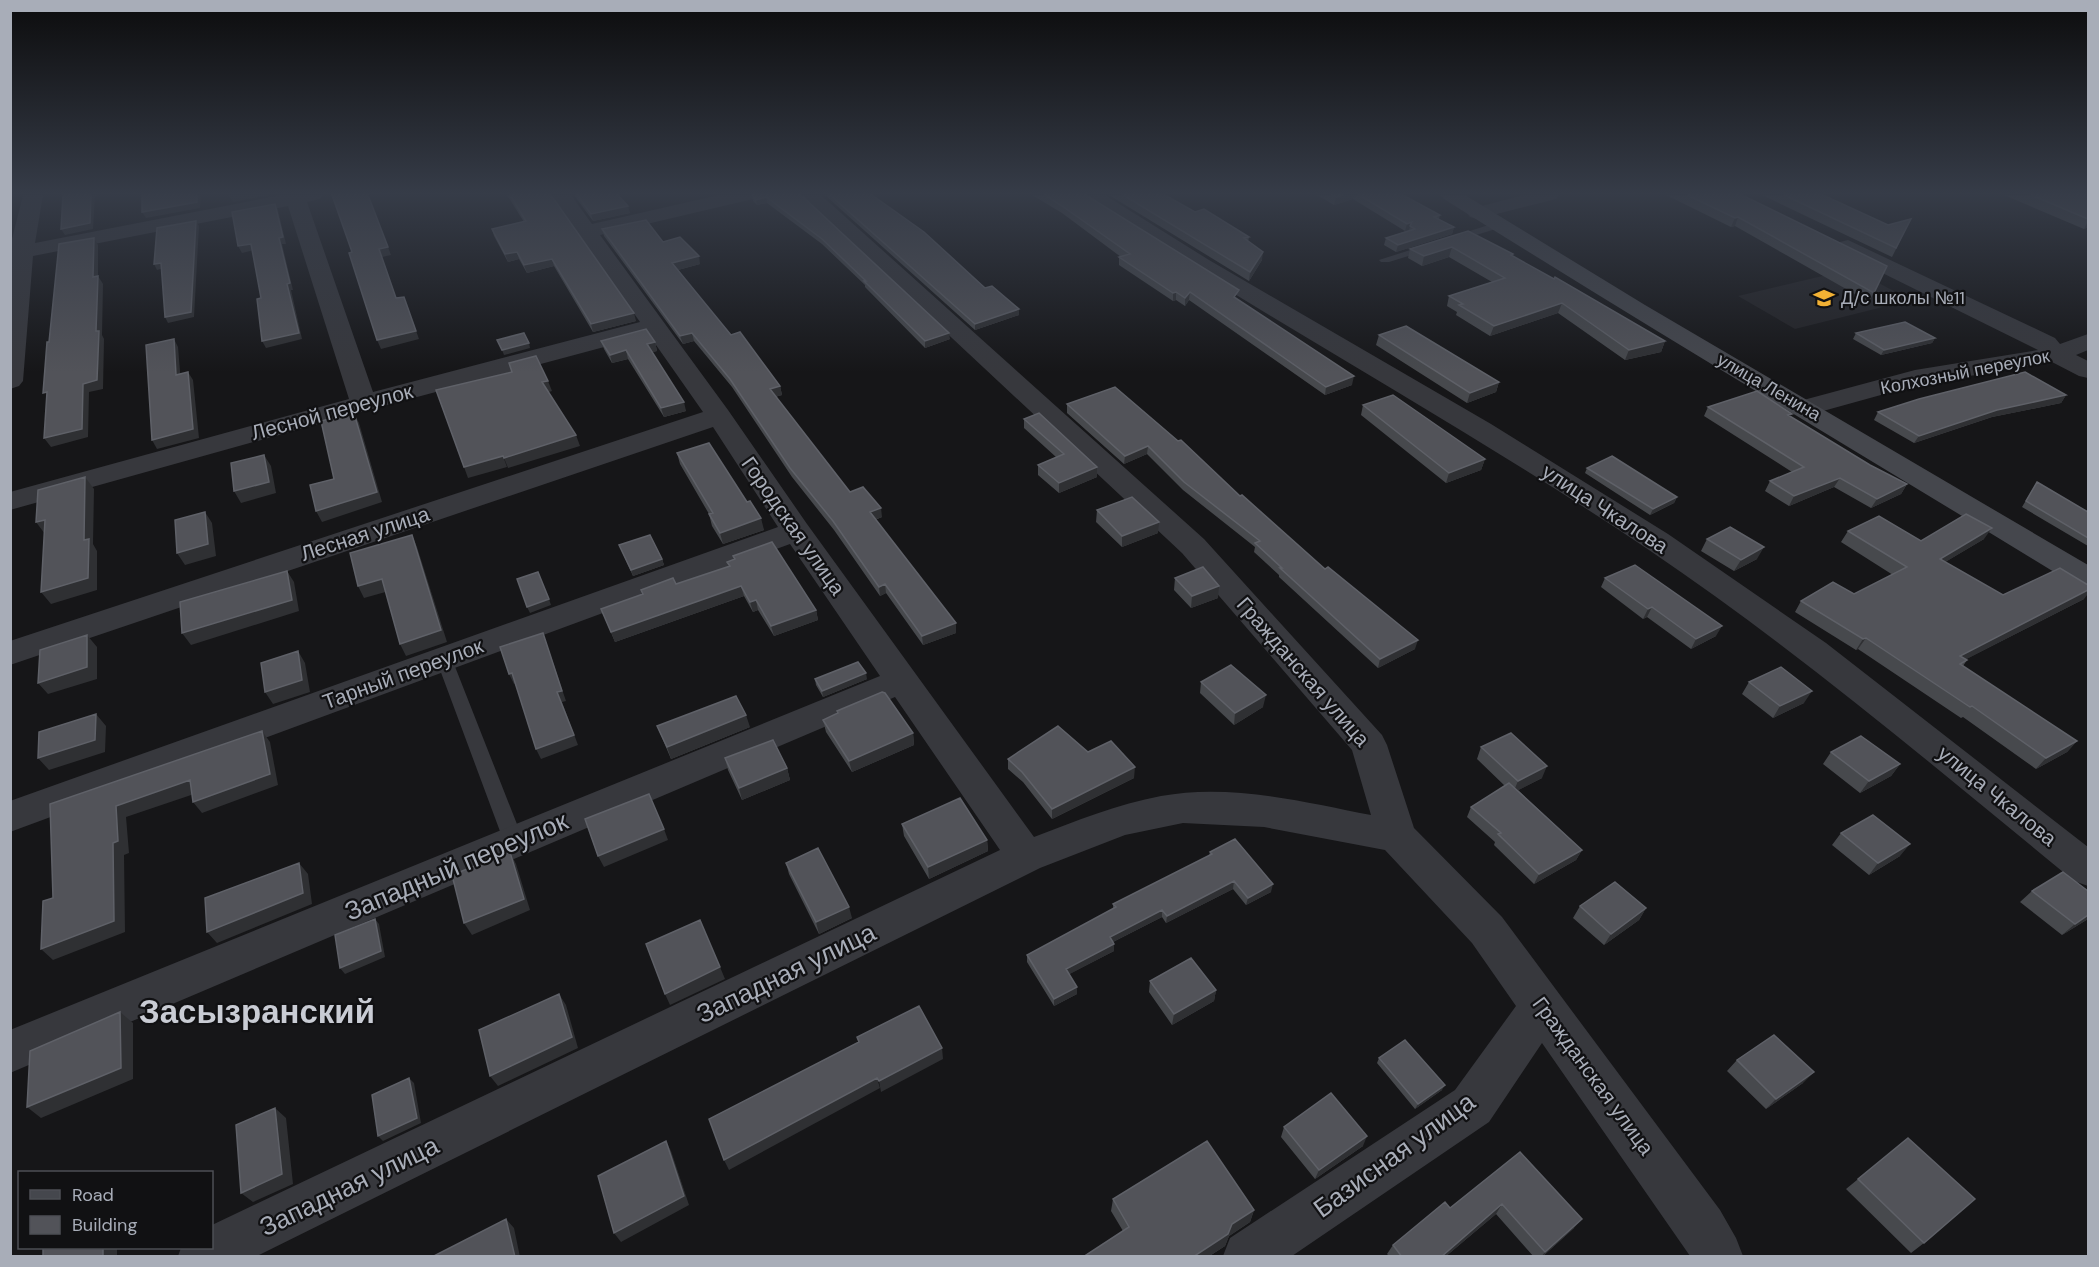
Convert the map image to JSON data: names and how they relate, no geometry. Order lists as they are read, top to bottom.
{
  "streets": {
    "main road": ["улица Ленина"],
    "street": [
      "Колхозный переулок",
      "Лесной переулок",
      "улица Чкалова",
      "Городская улица",
      "Лесная улица",
      "Гражданская улица",
      "Тарный переулок",
      "Западный переулок",
      "Западная улица",
      "Базисная улица"
    ]
  },
  "crossings": [
    ["Колхозный переулок", "улица Ленина"],
    ["Лесной переулок", "Городская улица"],
    ["Городская улица", "Лесная улица"],
    ["Городская улица", "Тарный переулок"],
    ["Городская улица", "Западный переулок"],
    ["Городская улица", "Западная улица"],
    ["Гражданская улица", "Западная улица"],
    ["Гражданская улица", "Базисная улица"]
  ],
  "districts": ["Засызранский"],
  "places": {
    "school or university": ["Д/с школы №11"]
  },
  "legend": ["Road", "Building"]
}
